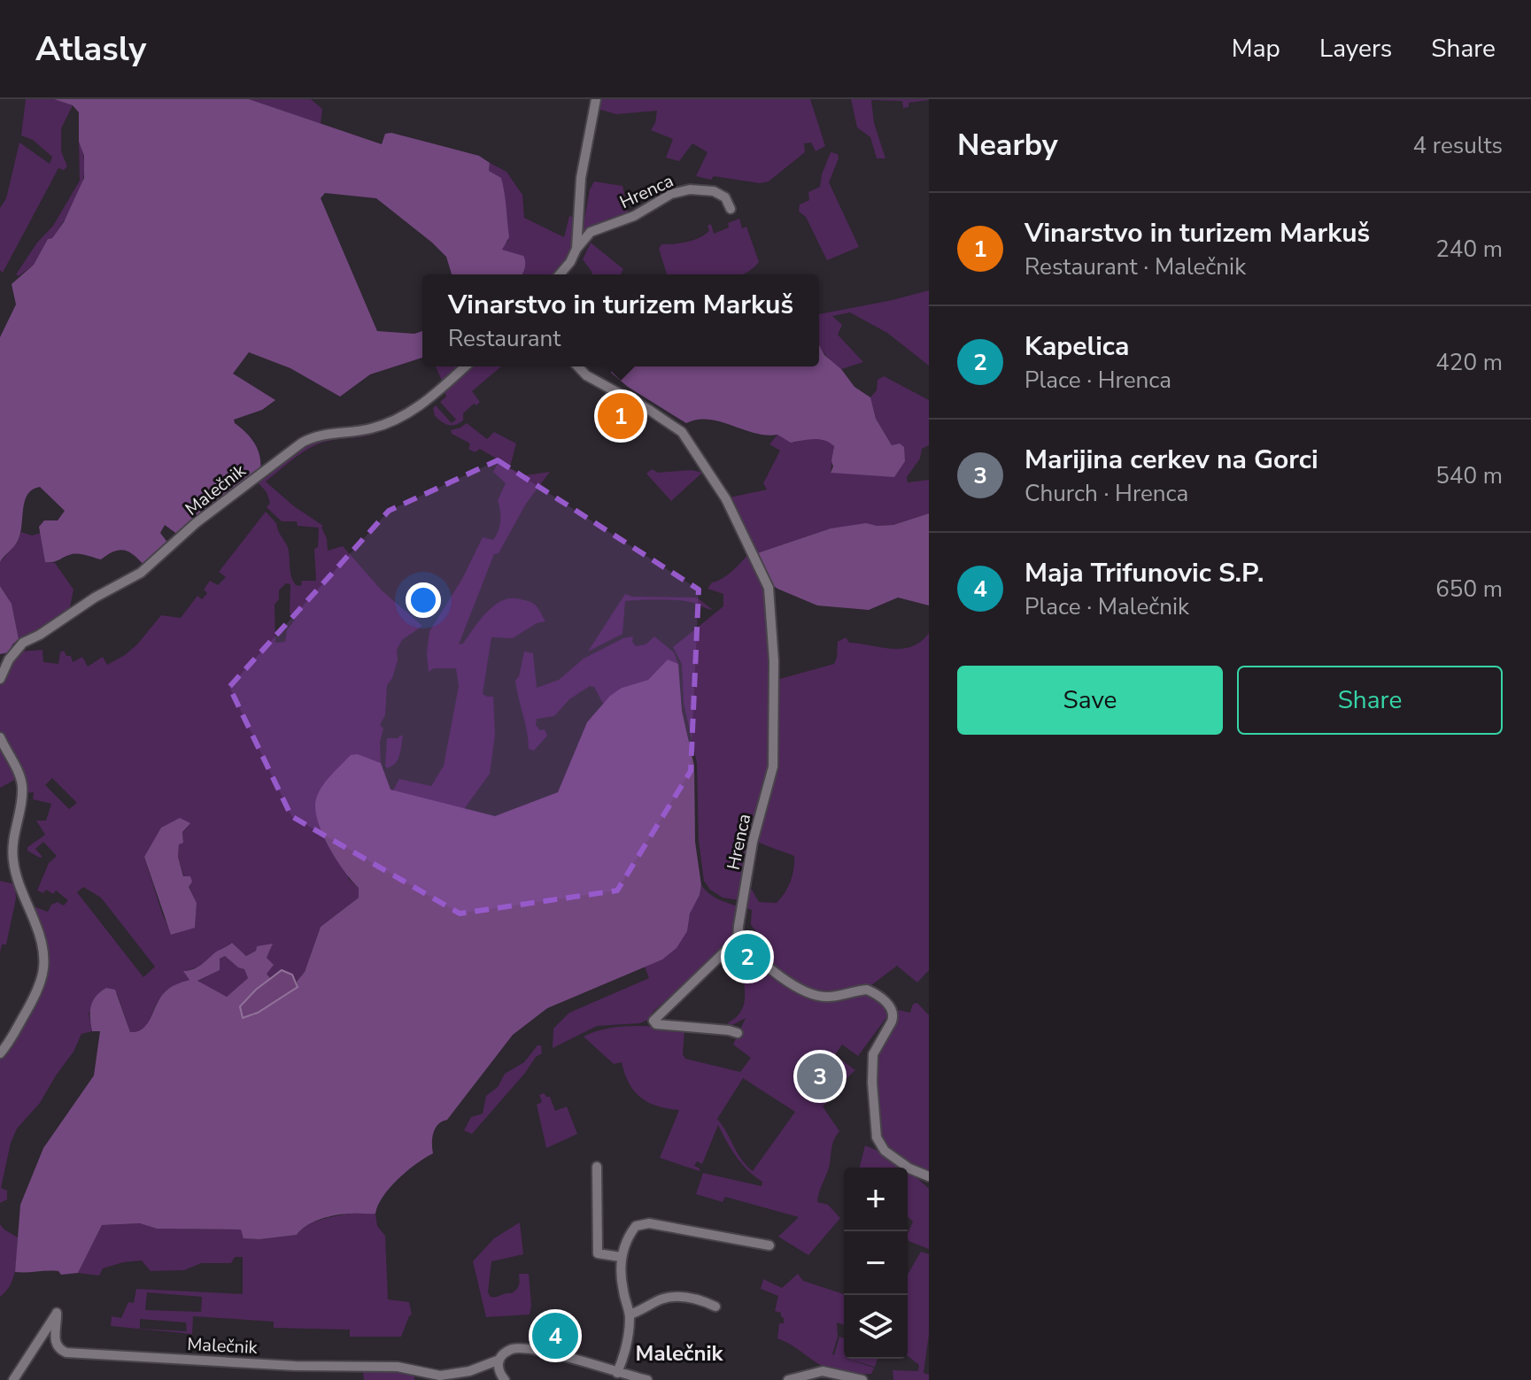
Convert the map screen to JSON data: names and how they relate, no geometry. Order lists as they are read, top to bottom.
{
  "streets": {
    "street": ["Hrenca", "Malečnik"]
  },
  "districts": ["Malečnik"],
  "page": {
    "header": "Atlasly",
    "nav": ["Map", "Layers", "Share"],
    "heading": ["Nearby", "4 results"],
    "list": [
      {
        "mark": "1",
        "name": "Vinarstvo in turizem Markuš",
        "note": "Restaurant · Malečnik",
        "value": "240 m"
      },
      {
        "mark": "2",
        "name": "Kapelica",
        "note": "Place · Hrenca",
        "value": "420 m"
      },
      {
        "mark": "3",
        "name": "Marijina cerkev na Gorci",
        "note": "Church · Hrenca",
        "value": "540 m"
      },
      {
        "mark": "4",
        "name": "Maja Trifunovic S.P.",
        "note": "Place · Malečnik",
        "value": "650 m"
      }
    ],
    "popup": ["Vinarstvo in turizem Markuš", "Restaurant"],
    "pins": [
      "1",
      "2",
      "3",
      "4"
    ],
    "buttons": ["Save", "Share"],
    "map_buttons": ["+", "−"]
  }
}
